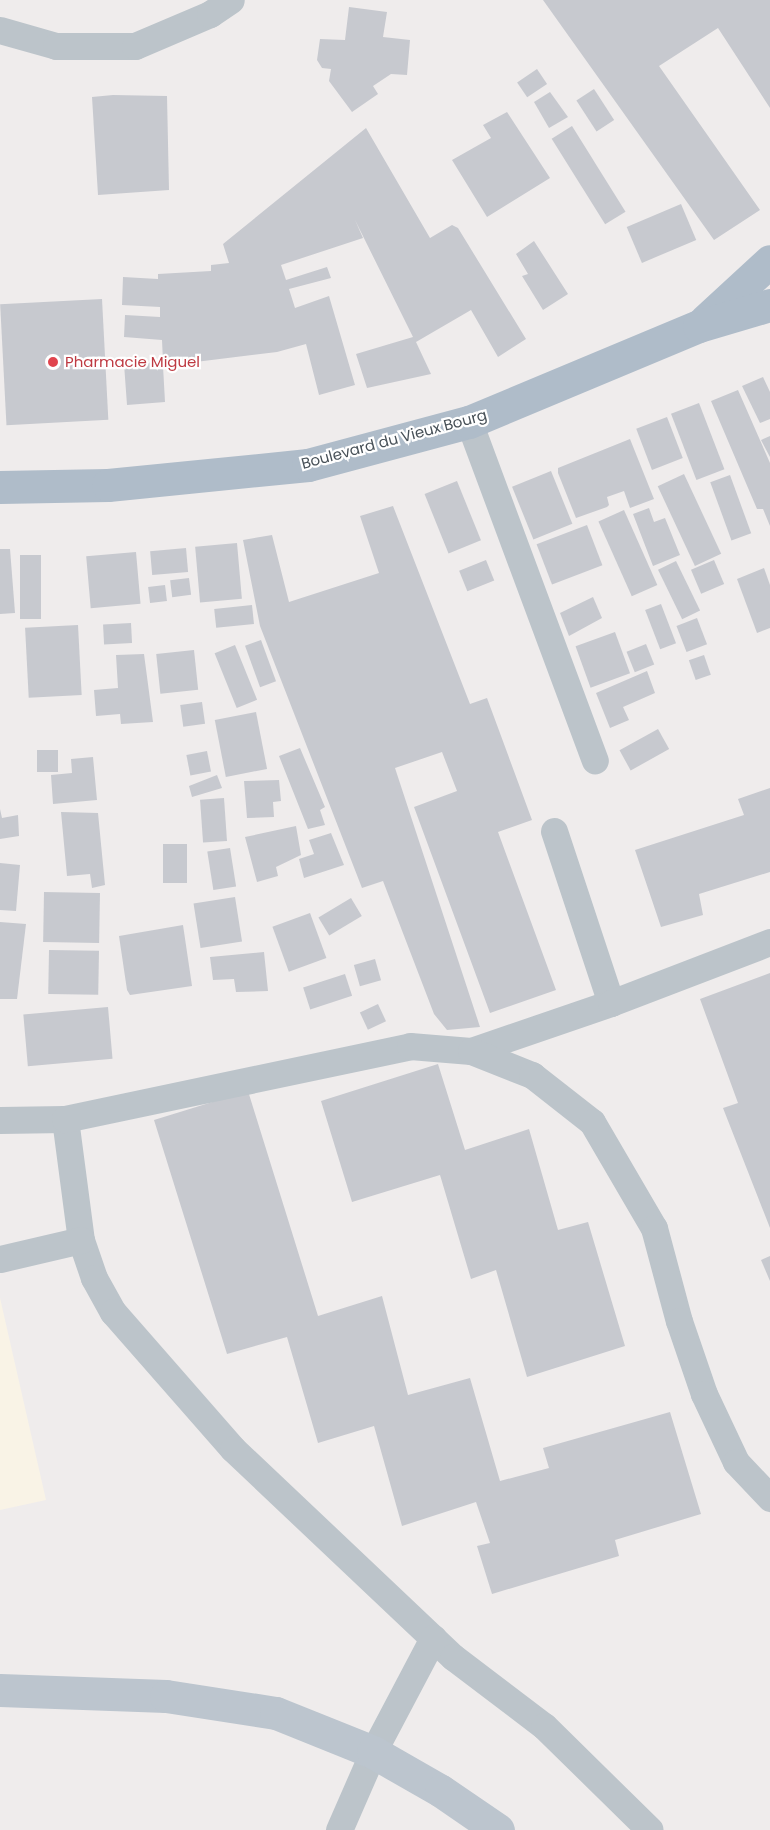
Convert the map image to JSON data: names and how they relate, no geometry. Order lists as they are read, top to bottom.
{
  "streets": {
    "main road": ["Boulevard du Vieux Bourg"]
  },
  "places": ["Pharmacie Miguel"]
}
